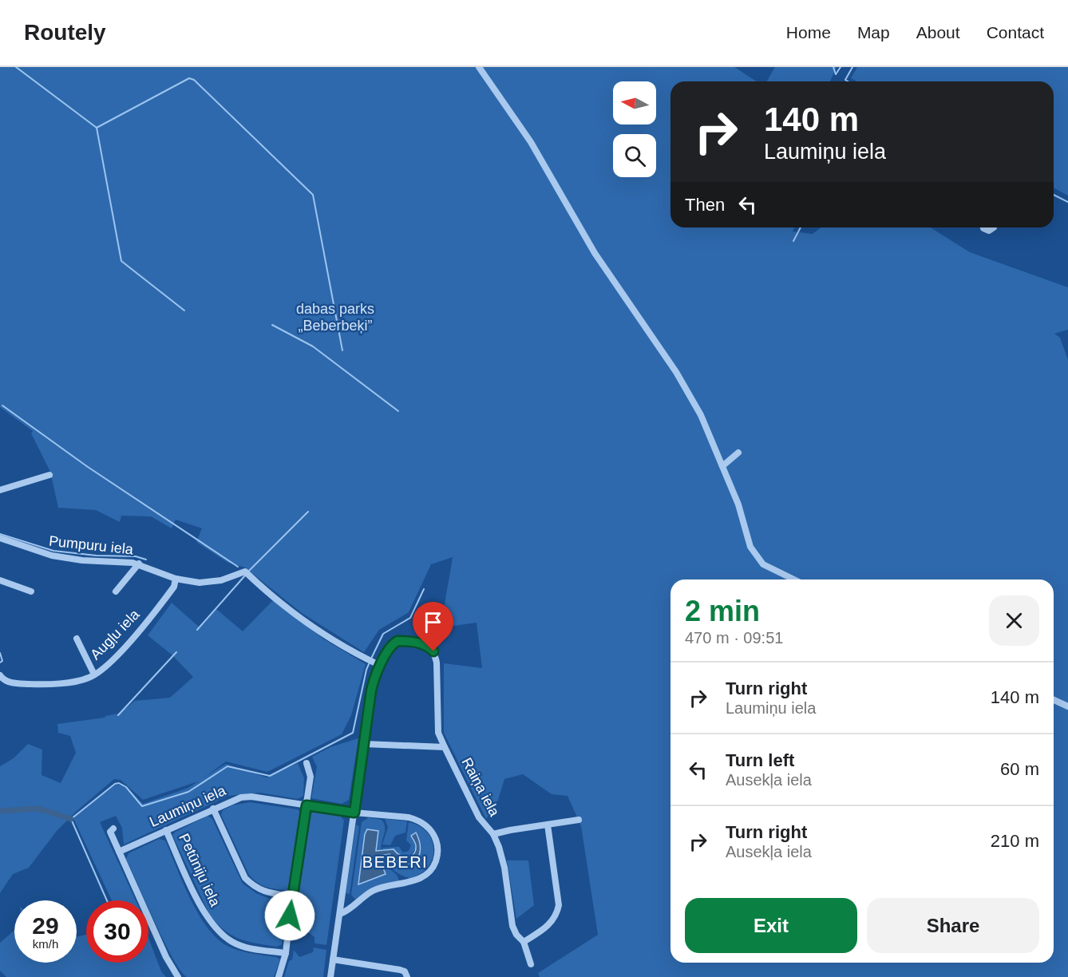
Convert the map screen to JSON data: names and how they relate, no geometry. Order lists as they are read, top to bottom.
{
  "streets": {
    "street": [
      "Pumpuru iela",
      "Augļu iela",
      "Raiņa iela",
      "Laumiņu iela",
      "Petūniju iela"
    ]
  },
  "crossings": [
    ["Pumpuru iela", "Augļu iela"],
    ["Laumiņu iela", "Petūniju iela"]
  ],
  "districts": ["BEBERI"],
  "parks": ["dabas parks „Beberbeķi”"],
  "north": "left",
  "page": {
    "header": "Routely",
    "nav": [
      "Home",
      "Map",
      "About",
      "Contact"
    ],
    "turn": ["140 m", "Laumiņu iela"],
    "then": "Then",
    "heading": ["2 min", "470 m · 09:51"],
    "list": [
      {
        "name": "Turn right",
        "note": "Laumiņu iela",
        "value": "140 m"
      },
      {
        "name": "Turn left",
        "note": "Ausekļa iela",
        "value": "60 m"
      },
      {
        "name": "Turn right",
        "note": "Ausekļa iela",
        "value": "210 m"
      }
    ],
    "buttons": ["Exit", "Share"],
    "speed": "29 km/h",
    "limit": "30"
  }
}
